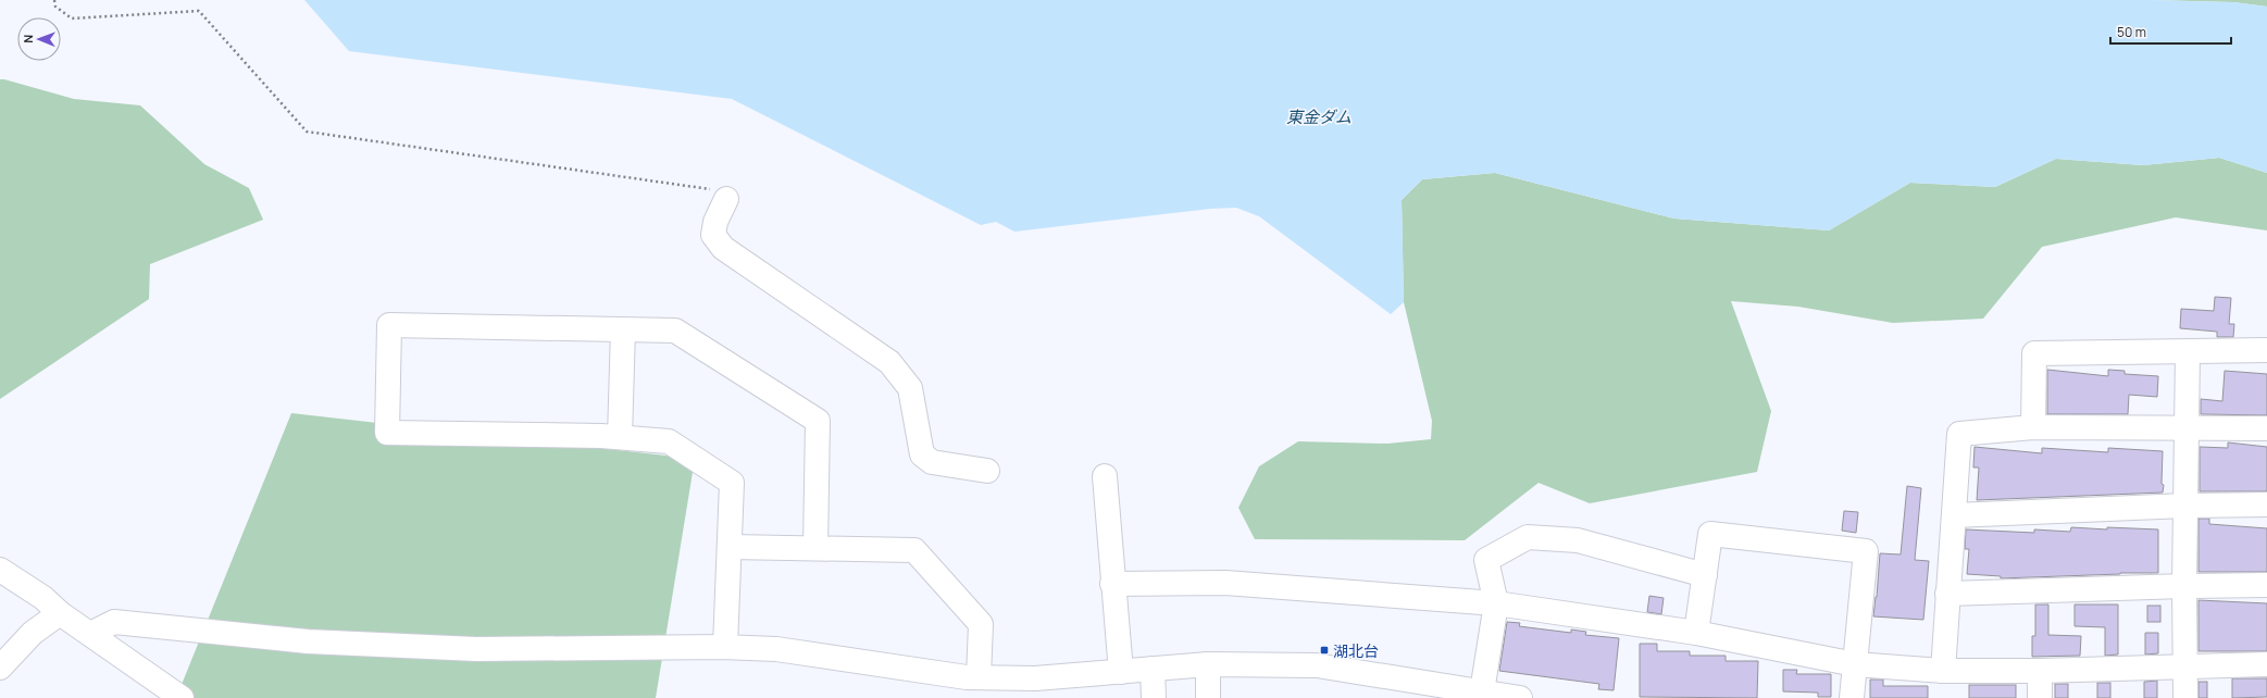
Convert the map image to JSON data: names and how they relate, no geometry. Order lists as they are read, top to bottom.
{
  "water": ["東金ダム"],
  "places": {
    "transit": ["湖北台"]
  },
  "scale_bar": "50 m",
  "north": "left"
}
